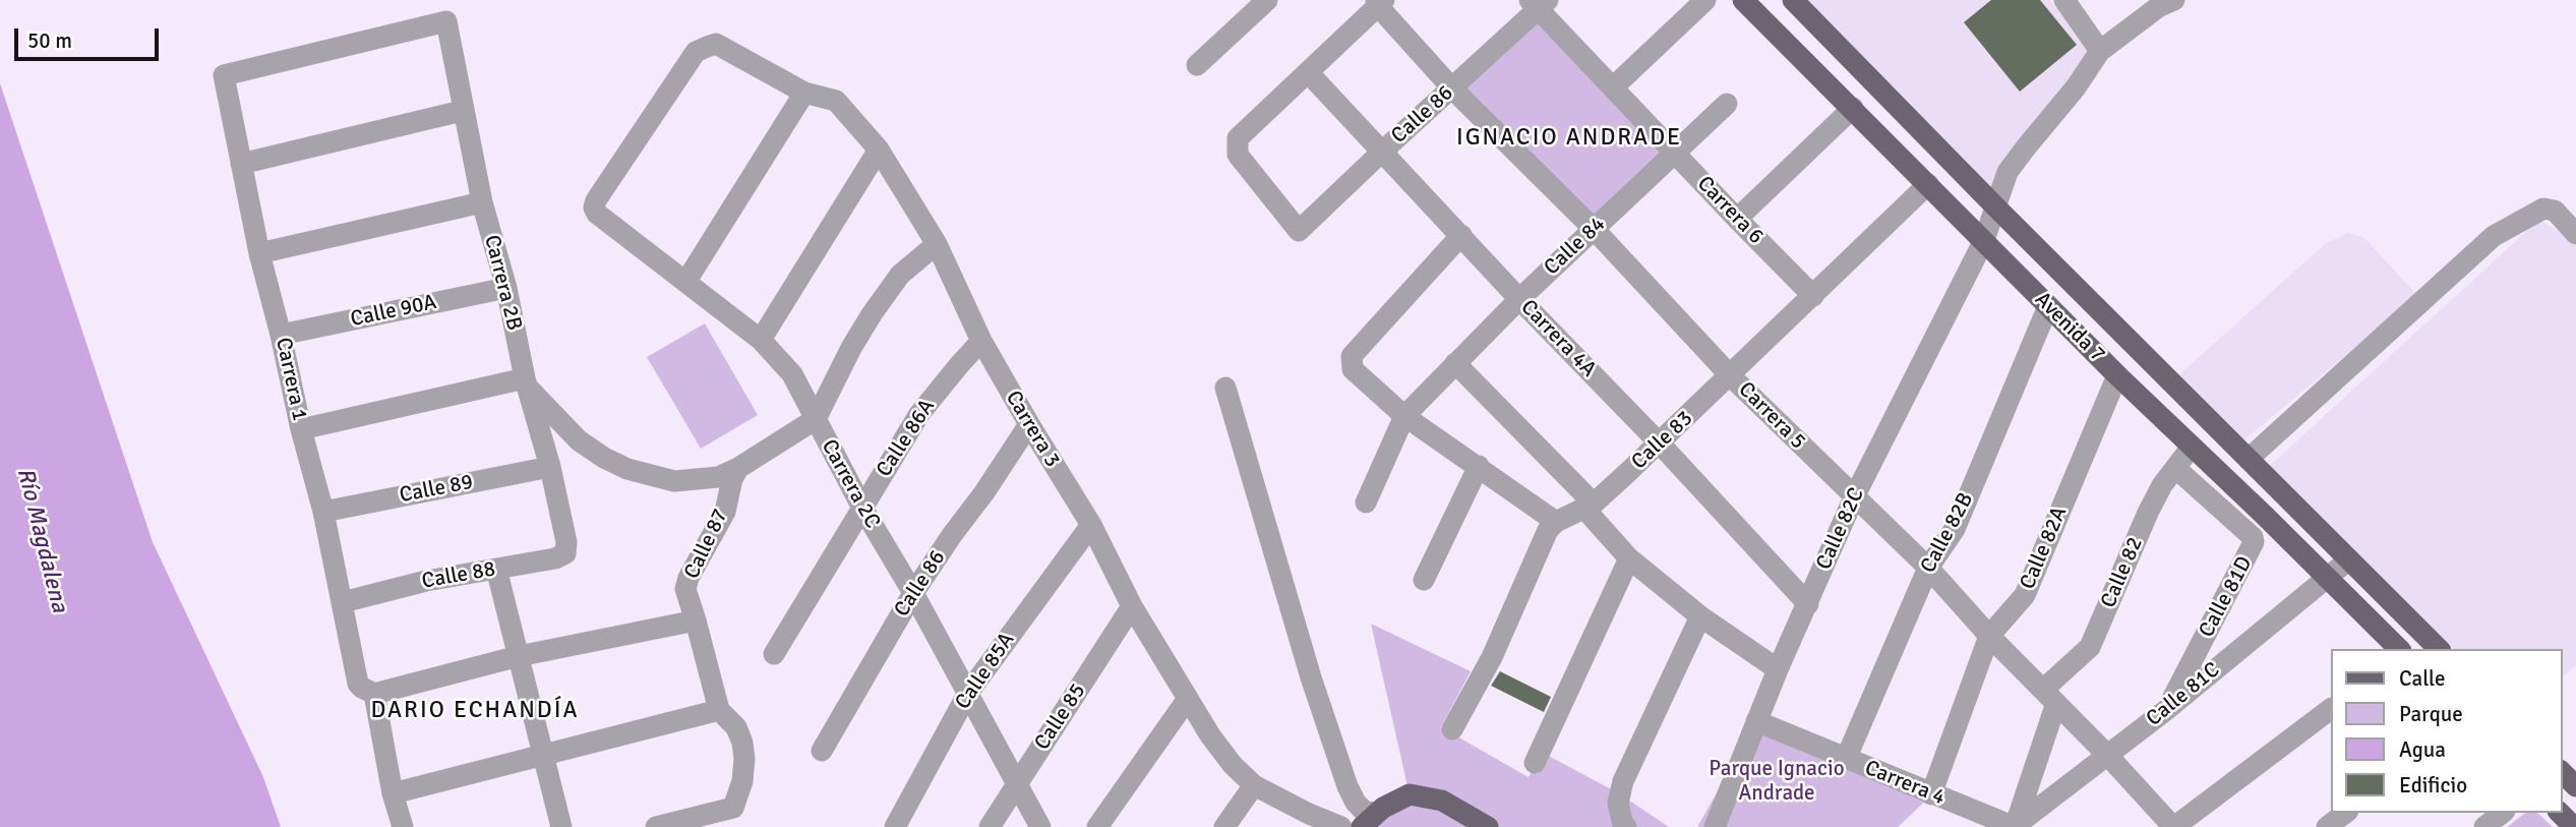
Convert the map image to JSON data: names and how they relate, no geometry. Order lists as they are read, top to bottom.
{
  "streets": {
    "main road": ["Avenida 7"],
    "street": [
      "Calle 86",
      "Carrera 6",
      "Calle 84",
      "Carrera 2B",
      "Calle 90A",
      "Carrera 4A",
      "Carrera 1",
      "Carrera 5",
      "Carrera 3",
      "Calle 86A",
      "Calle 83",
      "Carrera 2C",
      "Calle 89",
      "Calle 82C",
      "Calle 82B",
      "Calle 87",
      "Calle 82A",
      "Calle 82",
      "Calle 88",
      "Calle 81D",
      "Calle 85A",
      "Calle 81C",
      "Calle 85",
      "Carrera 4"
    ]
  },
  "crossings": [
    ["Calle 86", "Carrera 6"],
    ["Calle 86", "Carrera 4A"],
    ["Calle 86", "Carrera 5"],
    ["Calle 86", "Carrera 3"],
    ["Calle 86", "Carrera 2C"],
    ["Carrera 6", "Calle 84"],
    ["Carrera 6", "Calle 83"],
    ["Calle 84", "Carrera 4A"],
    ["Calle 84", "Carrera 5"],
    ["Carrera 2B", "Calle 90A"],
    ["Carrera 2B", "Carrera 1"],
    ["Carrera 2B", "Calle 89"],
    ["Carrera 2B", "Calle 88"],
    ["Calle 90A", "Carrera 1"],
    ["Avenida 7", "Calle 83"],
    ["Avenida 7", "Calle 82C"],
    ["Avenida 7", "Calle 82B"],
    ["Avenida 7", "Calle 82A"],
    ["Avenida 7", "Calle 82"],
    ["Avenida 7", "Calle 81C"],
    ["Carrera 4A", "Calle 83"],
    ["Carrera 4A", "Calle 82C"],
    ["Carrera 1", "Calle 89"],
    ["Carrera 1", "Calle 88"],
    ["Carrera 5", "Calle 83"],
    ["Carrera 5", "Calle 82C"],
    ["Carrera 5", "Calle 82B"],
    ["Carrera 5", "Calle 82A"],
    ["Carrera 5", "Calle 82"],
    ["Carrera 5", "Calle 81C"],
    ["Carrera 3", "Calle 86A"],
    ["Carrera 3", "Carrera 2C"],
    ["Carrera 3", "Calle 85A"],
    ["Carrera 3", "Calle 85"],
    ["Calle 86A", "Carrera 2C"],
    ["Carrera 2C", "Calle 85A"],
    ["Carrera 2C", "Calle 85"],
    ["Calle 82C", "Carrera 4"],
    ["Calle 82B", "Carrera 4"],
    ["Calle 82A", "Carrera 4"],
    ["Calle 82", "Calle 81D"],
    ["Calle 82", "Calle 81C"],
    ["Calle 82", "Carrera 4"],
    ["Calle 81D", "Calle 81C"],
    ["Calle 81C", "Carrera 4"]
  ],
  "districts": ["IGNACIO ANDRADE", "DARIO ECHANDÍA"],
  "water": ["Río Magdalena"],
  "parks": ["Parque Ignacio Andrade"],
  "legend": [
    "Calle",
    "Parque",
    "Agua",
    "Edificio"
  ],
  "scale_bar": "50 m"
}
